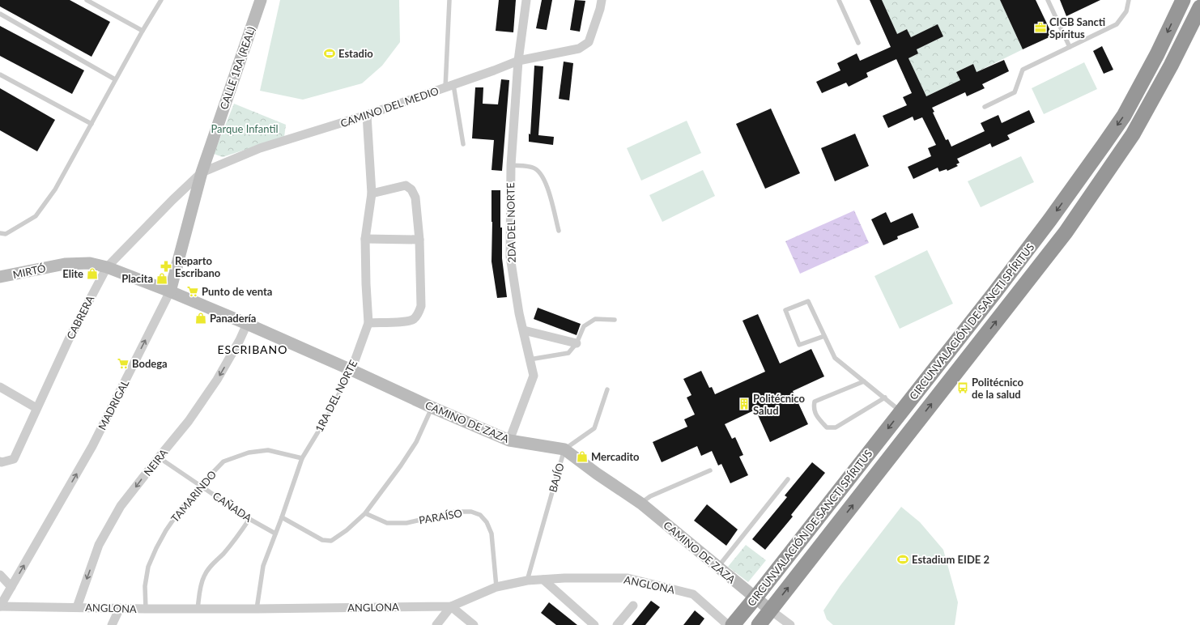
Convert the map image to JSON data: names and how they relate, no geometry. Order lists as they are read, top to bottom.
{
  "streets": {
    "highway": ["CIRCUNVALACIÓN DE SANCTI SPÍRITUS"],
    "street": [
      "CALLE 1RA (REAL)",
      "CAMINO DEL MEDIO",
      "2DA DEL NORTE",
      "MIRTÓ",
      "CABRERA",
      "1RA DEL NORTE",
      "MADRIGAL",
      "CAMINO DE ZAZA",
      "NEIRA",
      "ANGLONA"
    ],
    "lane": [
      "BAJÍO",
      "TAMARINDO",
      "CAÑADA",
      "PARAÍSO"
    ]
  },
  "crossings": [
    ["CALLE 1RA (REAL)", "CAMINO DEL MEDIO"],
    ["CALLE 1RA (REAL)", "CABRERA"],
    ["CALLE 1RA (REAL)", "MADRIGAL"],
    ["CAMINO DEL MEDIO", "2DA DEL NORTE"],
    ["CAMINO DEL MEDIO", "CABRERA"],
    ["CAMINO DEL MEDIO", "1RA DEL NORTE"],
    ["CAMINO DEL MEDIO", "MADRIGAL"],
    ["2DA DEL NORTE", "CAMINO DE ZAZA"],
    ["MIRTÓ", "CABRERA"],
    ["MIRTÓ", "MADRIGAL"],
    ["MIRTÓ", "CAMINO DE ZAZA"],
    ["CABRERA", "MADRIGAL"],
    ["CIRCUNVALACIÓN DE SANCTI SPÍRITUS", "CAMINO DE ZAZA"],
    ["1RA DEL NORTE", "CAMINO DE ZAZA"],
    ["1RA DEL NORTE", "TAMARINDO"],
    ["1RA DEL NORTE", "CAÑADA"],
    ["1RA DEL NORTE", "ANGLONA"],
    ["MADRIGAL", "CAMINO DE ZAZA"],
    ["MADRIGAL", "ANGLONA"],
    ["CAMINO DE ZAZA", "NEIRA"],
    ["CAMINO DE ZAZA", "BAJÍO"],
    ["NEIRA", "CAÑADA"],
    ["NEIRA", "ANGLONA"],
    ["BAJÍO", "ANGLONA"],
    ["TAMARINDO", "CAÑADA"],
    ["TAMARINDO", "ANGLONA"],
    ["PARAÍSO", "ANGLONA"]
  ],
  "one_way": ["MADRIGAL", "NEIRA"],
  "districts": ["ESCRIBANO"],
  "parks": ["Parque Infantil"],
  "places": {
    "office": ["CIGB Sancti Spíritus"],
    "sports": ["Estadio", "Estadium EIDE 2"],
    "pharmacy": ["Reparto Escribano"],
    "shop": [
      "Elite",
      "Placita",
      "Panadería",
      "Mercadito"
    ],
    "supermarket": ["Punto de venta", "Bodega"],
    "bus stop": ["Politécnico de la salud"],
    "building": ["Politécnico Salud"]
  }
}
